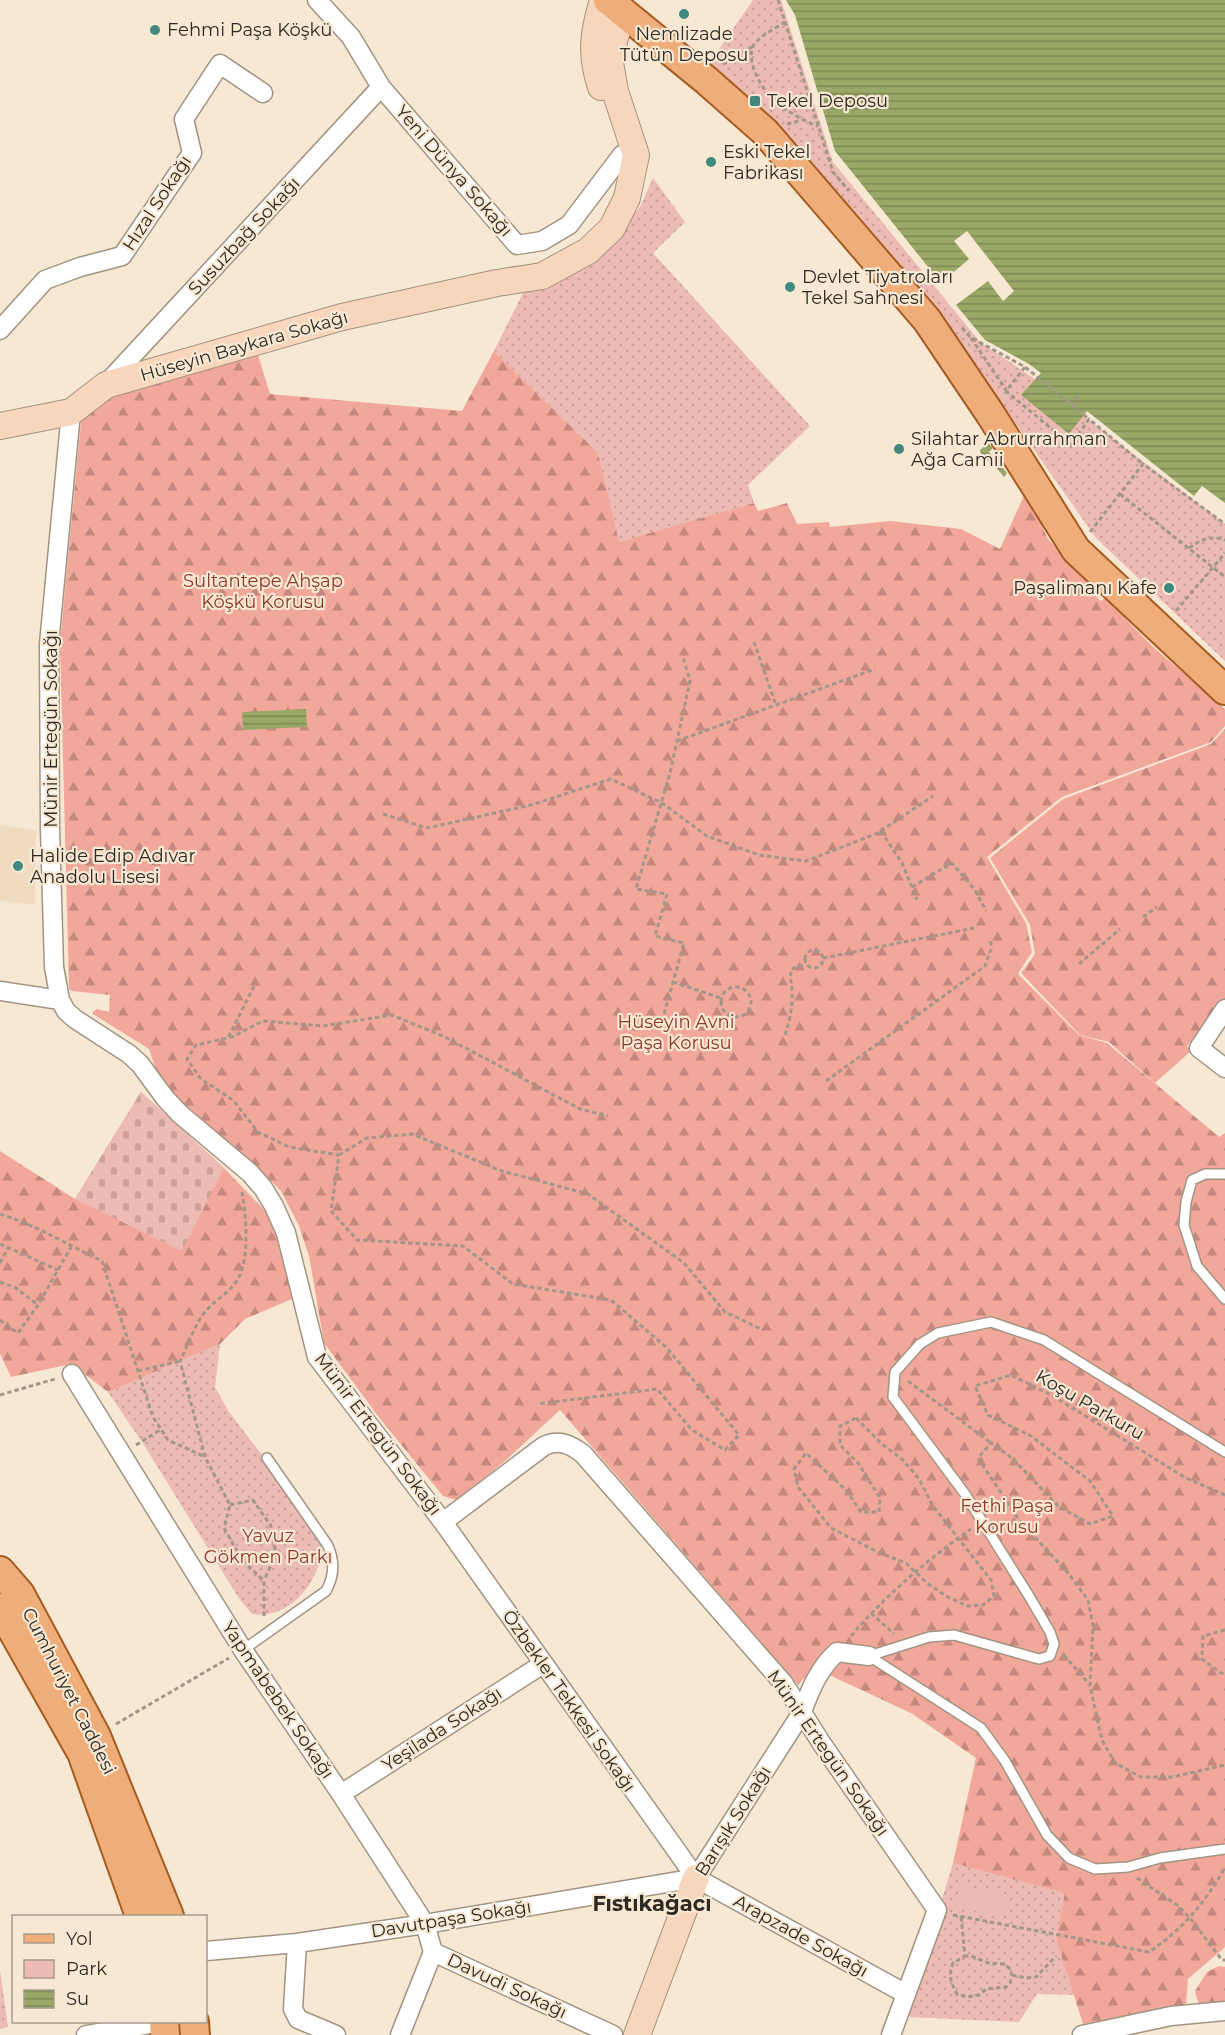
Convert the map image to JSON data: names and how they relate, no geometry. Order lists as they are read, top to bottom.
{
  "streets": {
    "main road": ["Cumhuriyet Caddesi"],
    "street": [
      "Yeni Dünya Sokağı",
      "Hızal Sokağı",
      "Susuzbağ Sokağı",
      "Hüseyin Baykara Sokağı",
      "Münir Ertegün Sokağı",
      "Yapmabebek Sokağı",
      "Özbekler Tekkesi Sokağı",
      "Yeşilada Sokağı",
      "Barışık Sokağı",
      "Davutpaşa Sokağı",
      "Arapzade Sokağı",
      "Davudi Sokağı"
    ],
    "path": ["Koşu Parkuru"]
  },
  "crossings": [
    ["Yeni Dünya Sokağı", "Susuzbağ Sokağı"],
    ["Yeni Dünya Sokağı", "Hüseyin Baykara Sokağı"],
    ["Susuzbağ Sokağı", "Hüseyin Baykara Sokağı"],
    ["Hüseyin Baykara Sokağı", "Münir Ertegün Sokağı"],
    ["Münir Ertegün Sokağı", "Özbekler Tekkesi Sokağı"],
    ["Münir Ertegün Sokağı", "Barışık Sokağı"],
    ["Yapmabebek Sokağı", "Yeşilada Sokağı"],
    ["Yapmabebek Sokağı", "Davutpaşa Sokağı"],
    ["Yapmabebek Sokağı", "Davudi Sokağı"],
    ["Özbekler Tekkesi Sokağı", "Yeşilada Sokağı"],
    ["Özbekler Tekkesi Sokağı", "Barışık Sokağı"],
    ["Özbekler Tekkesi Sokağı", "Davutpaşa Sokağı"],
    ["Özbekler Tekkesi Sokağı", "Arapzade Sokağı"],
    ["Barışık Sokağı", "Davutpaşa Sokağı"],
    ["Barışık Sokağı", "Arapzade Sokağı"],
    ["Davutpaşa Sokağı", "Arapzade Sokağı"]
  ],
  "districts": ["Fıstıkağacı"],
  "parks": [
    "Sultantepe Ahşap Köşkü Korusu",
    "Hüseyin Avni Paşa Korusu",
    "Fethi Paşa Korusu",
    "Yavuz Gökmen Parkı"
  ],
  "places": {
    "other": [
      "Nemlizade Tütün Deposu",
      "Fehmi Paşa Köşkü",
      "Eski Tekel Fabrikası",
      "Devlet Tiyatroları Tekel Sahnesi",
      "Silahtar Abrurrahman Ağa Camii",
      "Paşalimanı Kafe",
      "Halide Edip Adıvar Anadolu Lisesi"
    ],
    "transit": ["Tekel Deposu"]
  },
  "legend": ["Yol", "Park", "Su"]
}
